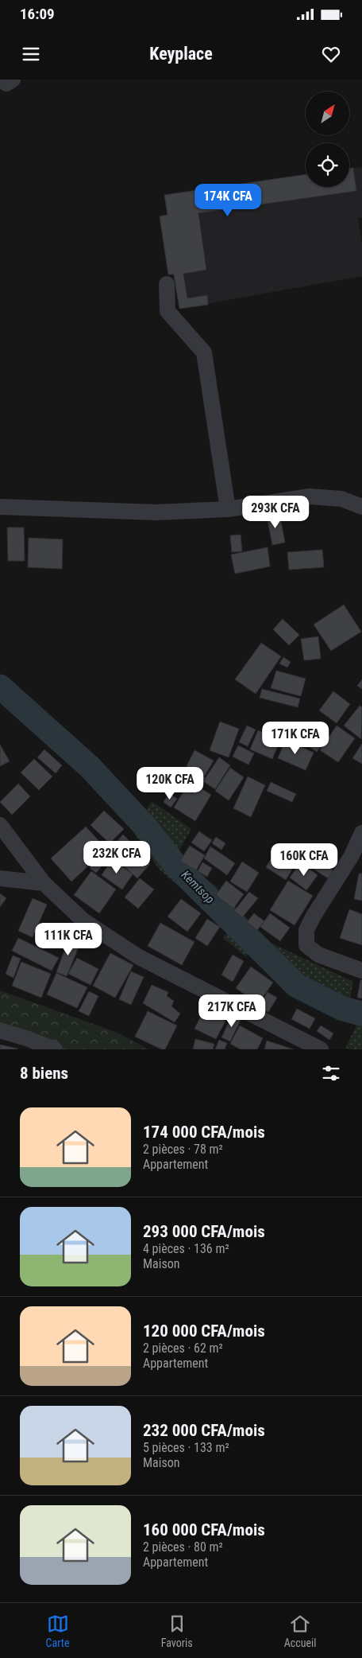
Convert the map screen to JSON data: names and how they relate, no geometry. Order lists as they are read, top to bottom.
{
  "water": ["Kemtsop"],
  "north": "top right",
  "page": {
    "status": "16:09",
    "header": "Keyplace",
    "price": [
      "174K CFA",
      "293K CFA",
      "171K CFA",
      "120K CFA",
      "232K CFA",
      "160K CFA",
      "111K CFA",
      "217K CFA"
    ],
    "heading": "8 biens",
    "list": [
      {
        "name": "174 000 CFA/mois",
        "note": "2 pièces · 78 m² · Appartement"
      },
      {
        "name": "293 000 CFA/mois",
        "note": "4 pièces · 136 m² · Maison"
      },
      {
        "name": "120 000 CFA/mois",
        "note": "2 pièces · 62 m² · Appartement"
      },
      {
        "name": "232 000 CFA/mois",
        "note": "5 pièces · 133 m² · Maison"
      },
      {
        "name": "160 000 CFA/mois",
        "note": "2 pièces · 80 m² · Appartement"
      }
    ],
    "tabs": ["Carte", "Favoris", "Accueil"]
  }
}
